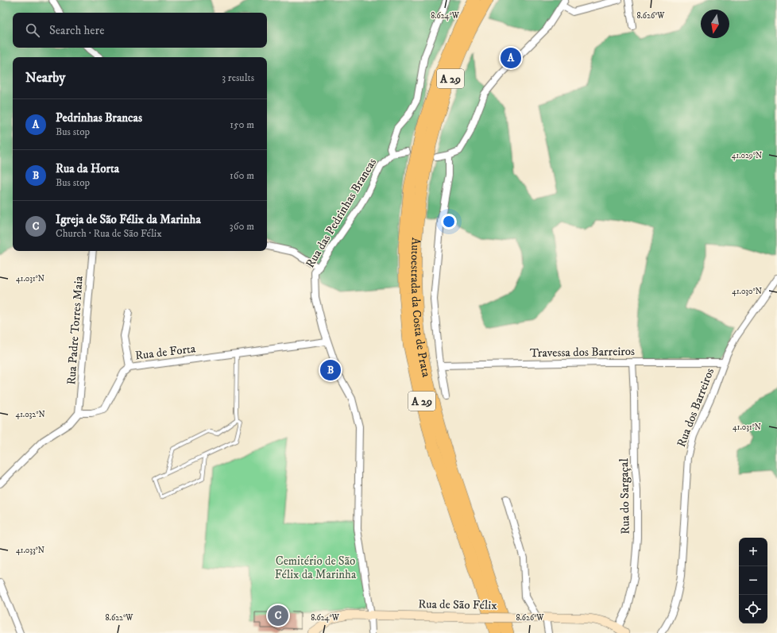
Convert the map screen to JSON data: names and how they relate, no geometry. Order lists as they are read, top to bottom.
{
  "streets": {
    "highway": ["A 29", "Autoestrada da Costa de Prata"],
    "main road": ["Rua de São Félix"],
    "street": [
      "Rua das Pedrinhas Brancas",
      "Rua Padre Torres Maia",
      "Rua de Forta",
      "Travessa dos Barreiros",
      "Rua dos Barreiros",
      "Rua do Sargaçal"
    ]
  },
  "crossings": [
    ["Rua das Pedrinhas Brancas", "Rua de Forta"],
    ["Rua das Pedrinhas Brancas", "Rua de São Félix"],
    ["Rua Padre Torres Maia", "Rua de Forta"],
    ["Travessa dos Barreiros", "Rua dos Barreiros"],
    ["Travessa dos Barreiros", "Rua do Sargaçal"],
    ["Rua do Sargaçal", "Rua de São Félix"]
  ],
  "parks": ["Cemitério de São Félix da Marinha"],
  "north": "bottom",
  "page": {
    "search": "Search here",
    "pins": ["A", "B", "C"],
    "heading": ["Nearby", "3 results"],
    "list": [
      {
        "mark": "A",
        "name": "Pedrinhas Brancas",
        "note": "Bus stop",
        "value": "150 m"
      },
      {
        "mark": "B",
        "name": "Rua da Horta",
        "note": "Bus stop",
        "value": "160 m"
      },
      {
        "mark": "C",
        "name": "Igreja de São Félix da Marinha",
        "note": "Church · Rua de São Félix",
        "value": "360 m"
      }
    ],
    "map_buttons": ["+", "−"]
  },
  "coordinates": [
    "8.624°W",
    "8.626°W",
    "41.029°N",
    "41.031°N",
    "41.030°N",
    "41.032°N",
    "41.033°N",
    "8.622°W"
  ]
}
